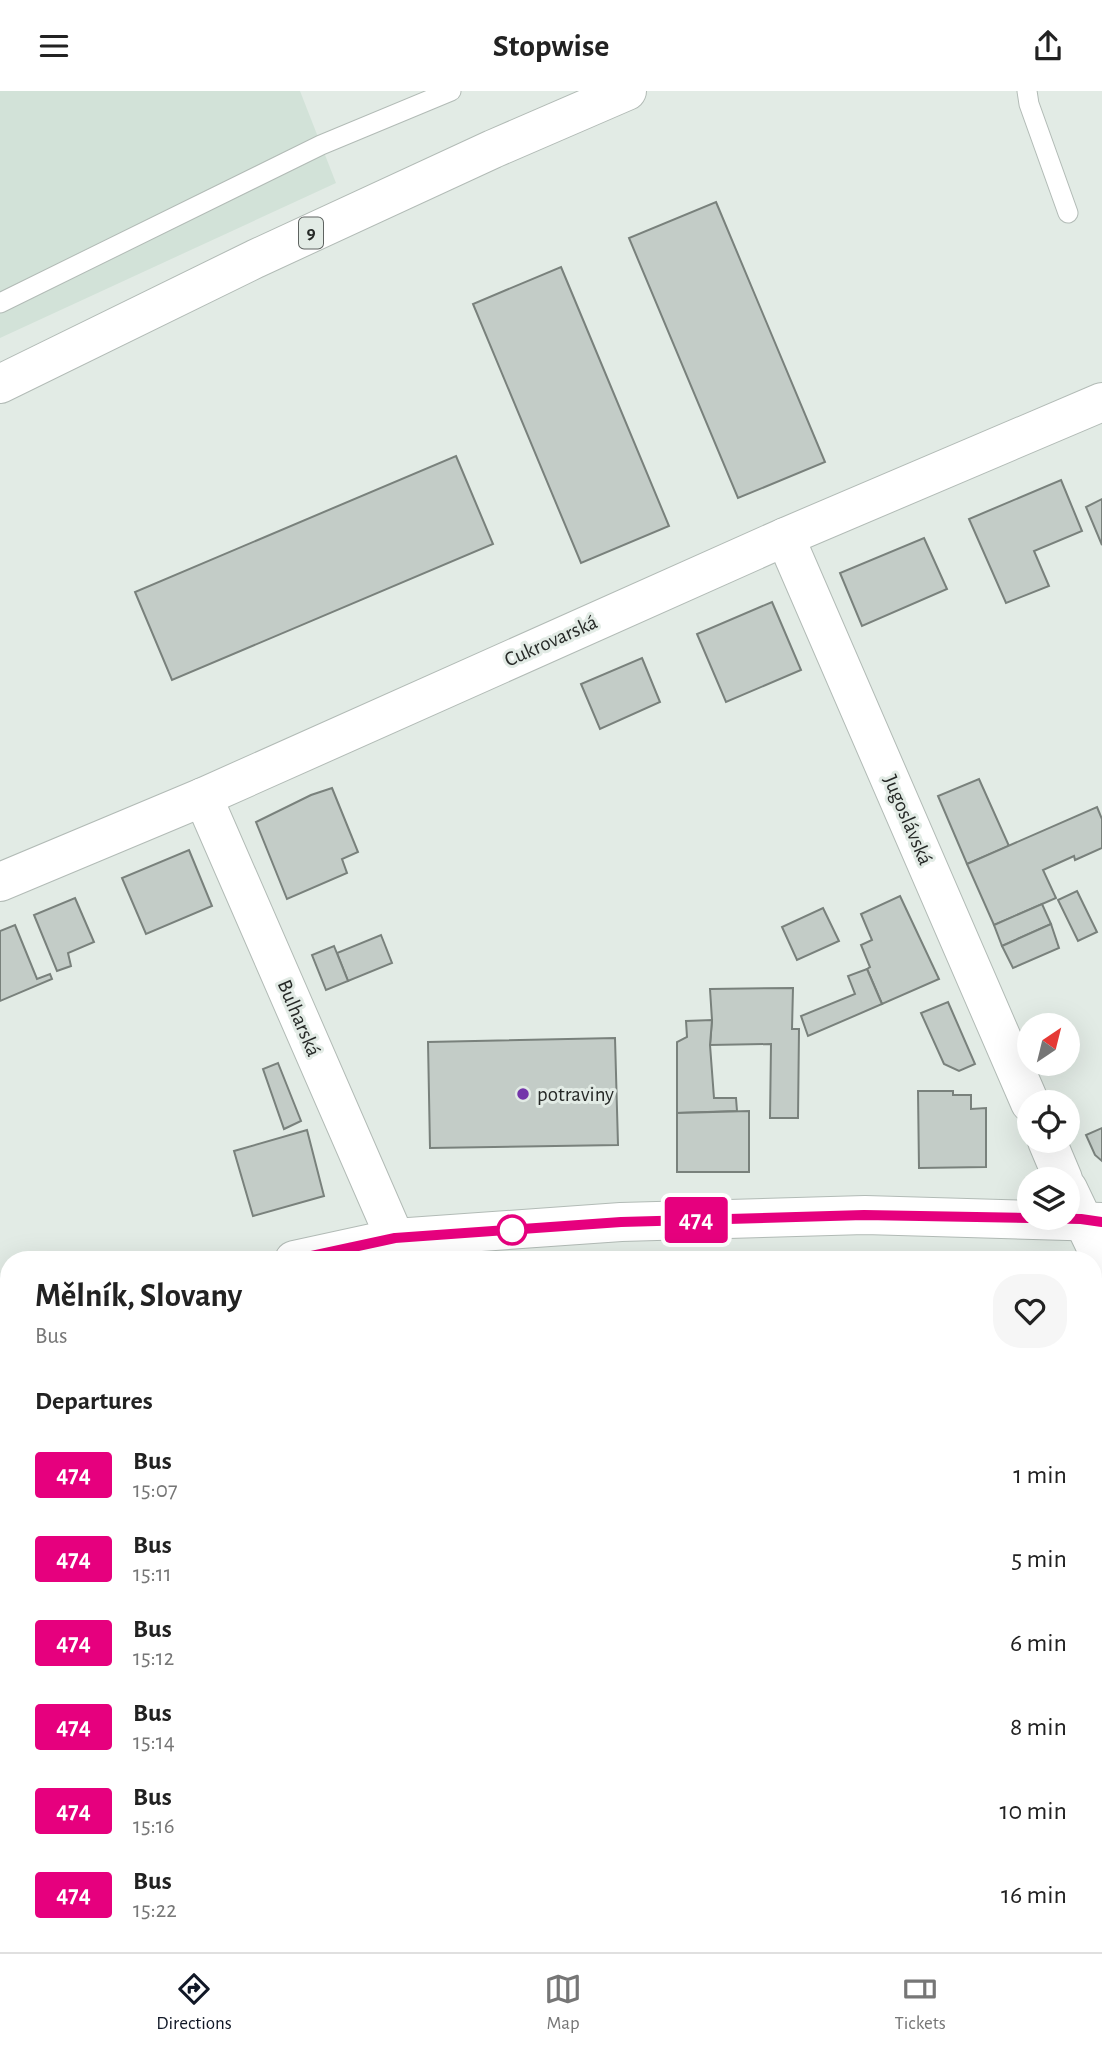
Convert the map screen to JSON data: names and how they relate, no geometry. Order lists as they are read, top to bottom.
{
  "streets": {
    "street": [
      "9",
      "Cukrovarská",
      "Jugoslávská",
      "Bulharská"
    ]
  },
  "crossings": [
    ["Cukrovarská", "Jugoslávská"],
    ["Cukrovarská", "Bulharská"]
  ],
  "places": ["potraviny"],
  "lines": ["bus line 474"],
  "north": "top right",
  "page": {
    "header": "Stopwise",
    "on_map": "474",
    "heading": [
      ["Mělník, Slovany", "Bus"],
      "Departures"
    ],
    "list": [
      {
        "mark": "474",
        "name": "Bus",
        "note": "15:07",
        "value": "1 min"
      },
      {
        "mark": "474",
        "name": "Bus",
        "note": "15:11",
        "value": "5 min"
      },
      {
        "mark": "474",
        "name": "Bus",
        "note": "15:12",
        "value": "6 min"
      },
      {
        "mark": "474",
        "name": "Bus",
        "note": "15:14",
        "value": "8 min"
      },
      {
        "mark": "474",
        "name": "Bus",
        "note": "15:16",
        "value": "10 min"
      },
      {
        "mark": "474",
        "name": "Bus",
        "note": "15:22",
        "value": "16 min"
      }
    ],
    "tabs": ["Directions", "Map", "Tickets"]
  }
}
